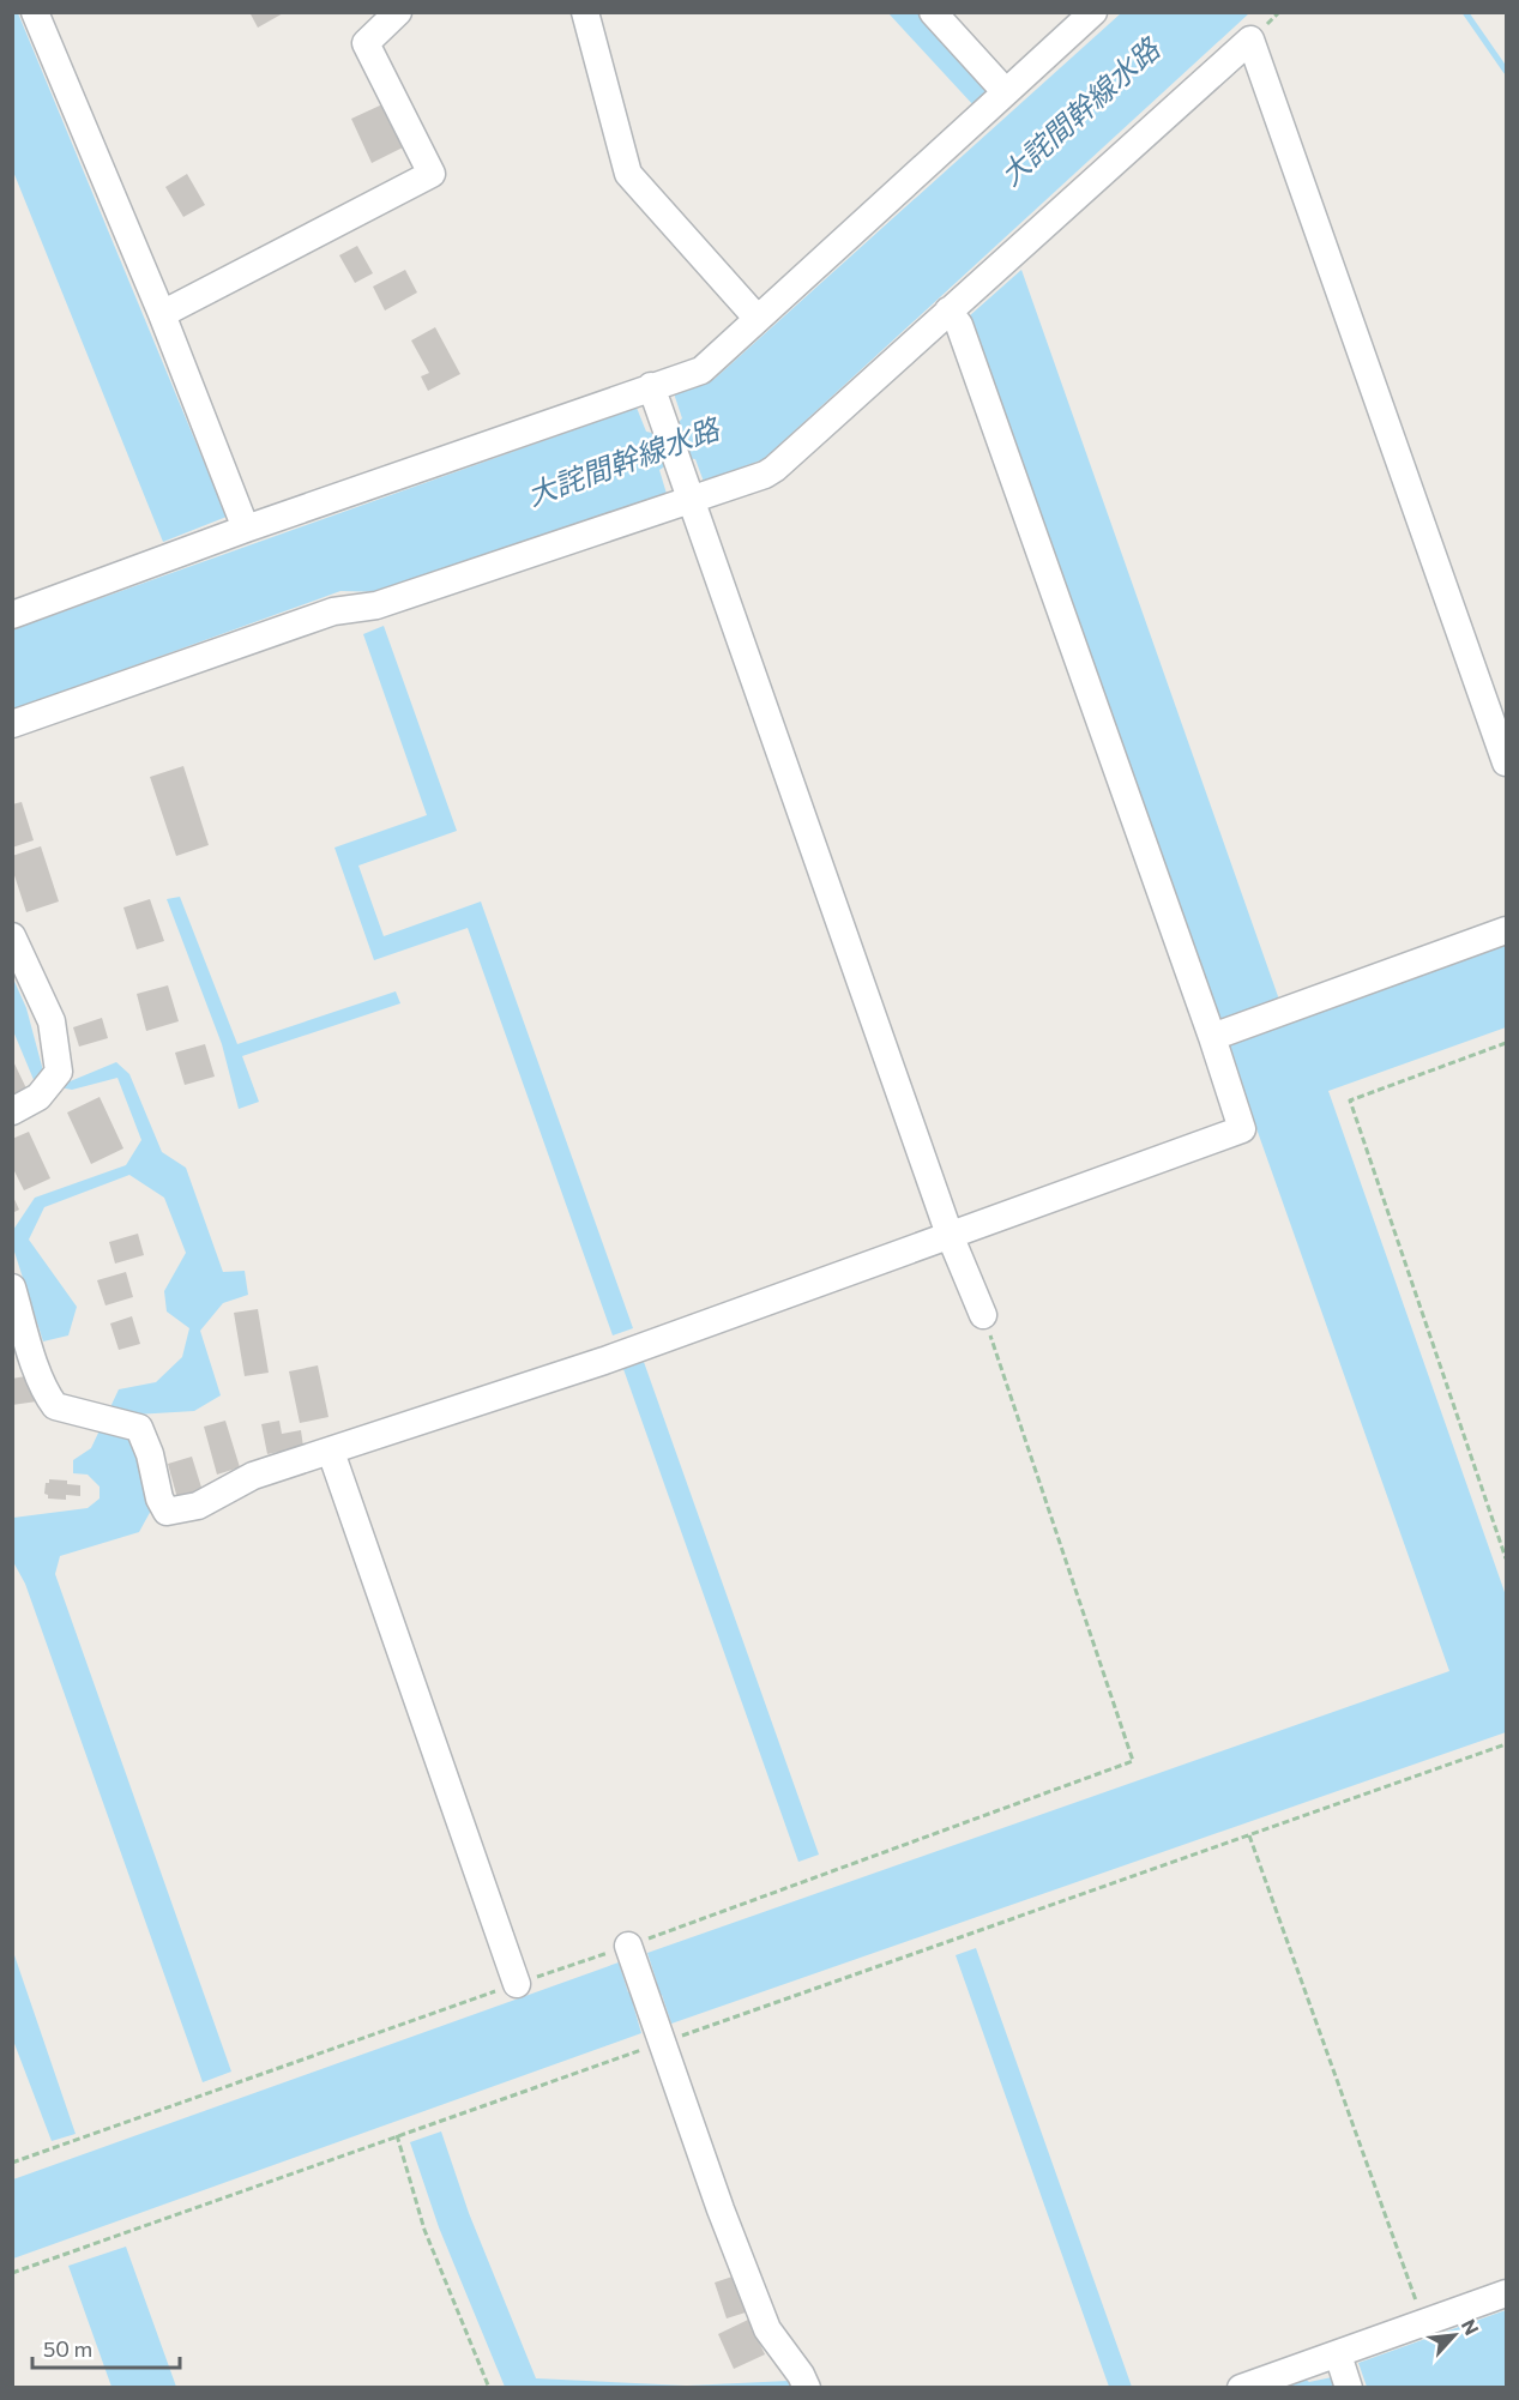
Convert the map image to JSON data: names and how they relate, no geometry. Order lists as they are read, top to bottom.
{
  "water": ["大詫間幹線水路"],
  "scale_bar": "50 m",
  "north": "top right"
}
